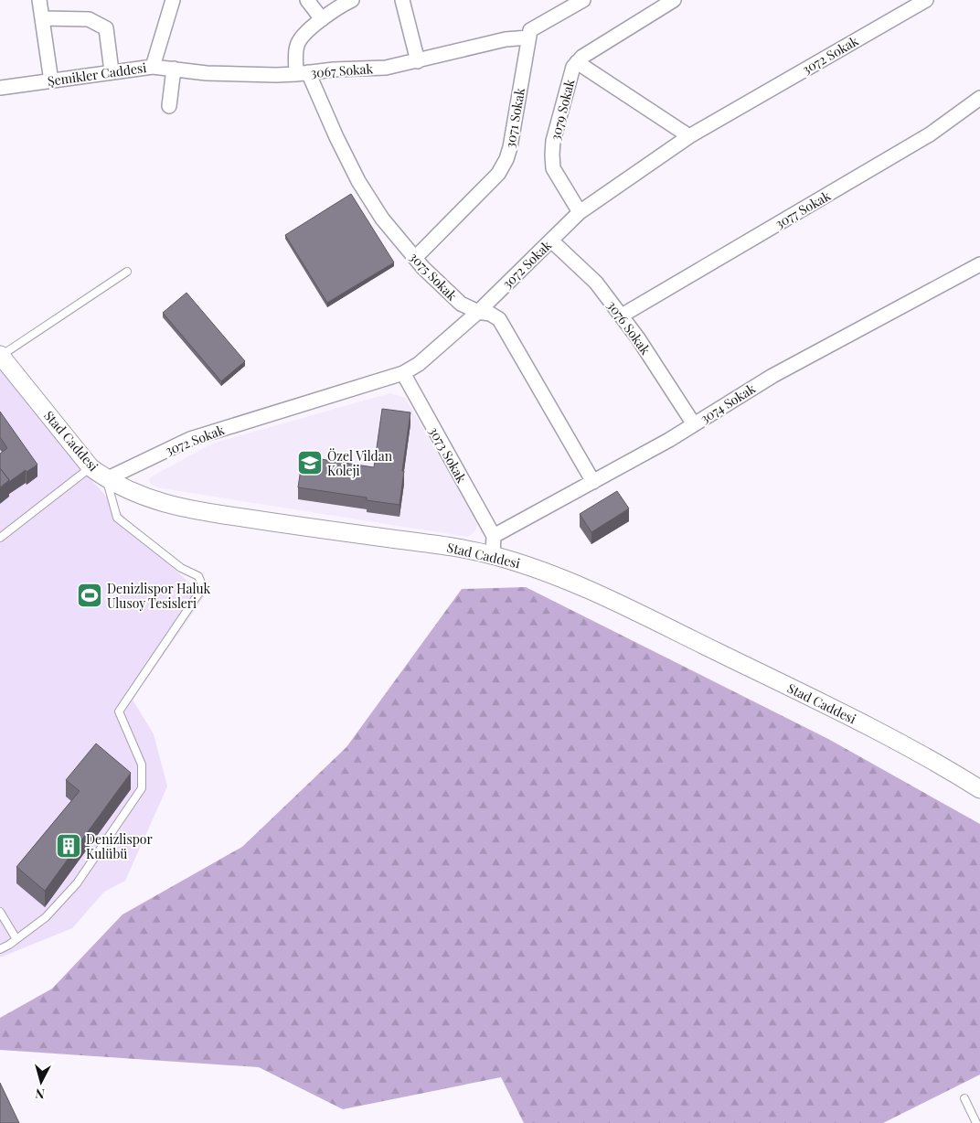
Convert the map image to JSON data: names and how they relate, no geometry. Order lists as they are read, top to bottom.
{
  "streets": {
    "street": [
      "3072 Sokak",
      "3067 Sokak",
      "Şemikler Caddesi",
      "3079 Sokak",
      "3071 Sokak",
      "3077 Sokak",
      "3075 Sokak",
      "3076 Sokak",
      "3074 Sokak",
      "Stad Caddesi",
      "3073 Sokak"
    ]
  },
  "crossings": [
    ["3072 Sokak", "3079 Sokak"],
    ["3072 Sokak", "3075 Sokak"],
    ["3072 Sokak", "3076 Sokak"],
    ["3072 Sokak", "Stad Caddesi"],
    ["3072 Sokak", "3073 Sokak"],
    ["3067 Sokak", "Şemikler Caddesi"],
    ["3067 Sokak", "3071 Sokak"],
    ["3067 Sokak", "3075 Sokak"],
    ["3071 Sokak", "3075 Sokak"],
    ["3077 Sokak", "3076 Sokak"],
    ["3075 Sokak", "3074 Sokak"],
    ["3076 Sokak", "3074 Sokak"],
    ["3074 Sokak", "3073 Sokak"]
  ],
  "places": {
    "school or university": ["Özel Vildan Koleji"],
    "sports": ["Denizlispor Haluk Ulusoy Tesisleri"],
    "building": ["Denizlispor Kulübü"]
  },
  "north": "bottom"
}
